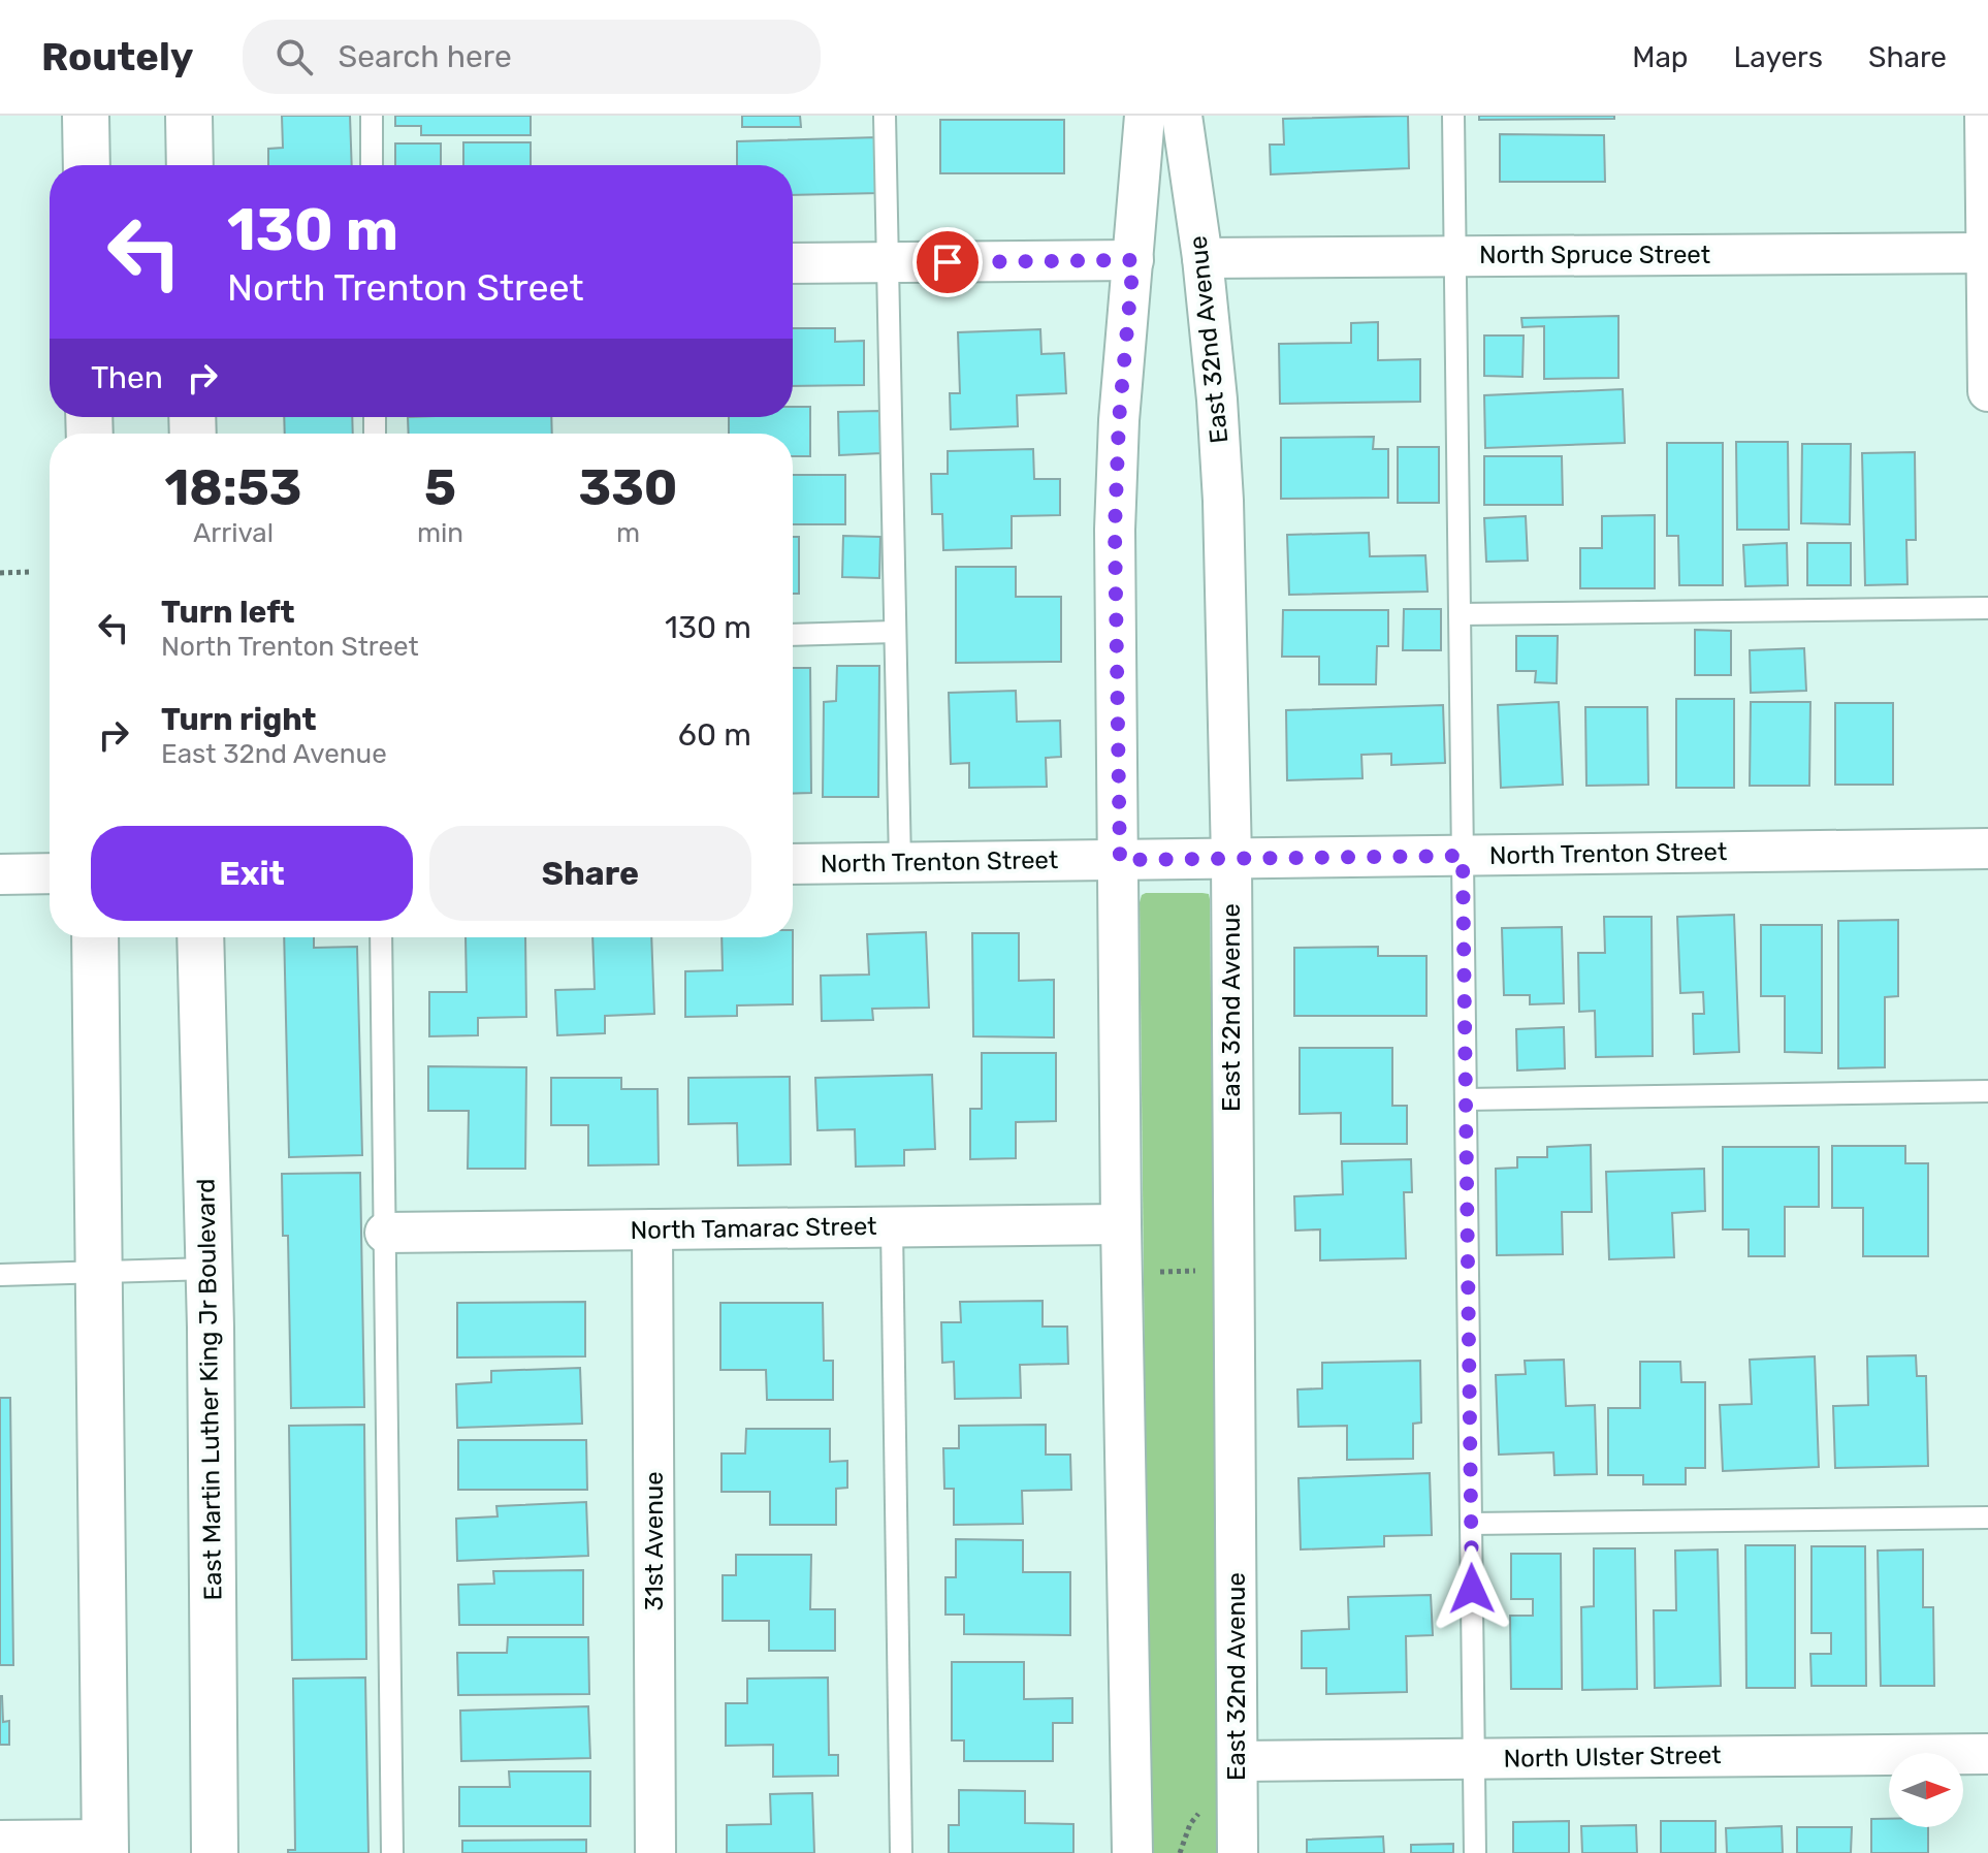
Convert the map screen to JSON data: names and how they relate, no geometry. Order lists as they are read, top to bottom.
{
  "streets": {
    "main road": ["East Martin Luther King Jr Boulevard"],
    "street": [
      "North Spruce Street",
      "East 32nd Avenue",
      "North Trenton Street",
      "North Tamarac Street",
      "31st Avenue",
      "North Ulster Street"
    ]
  },
  "crossings": [
    ["North Spruce Street", "East 32nd Avenue"],
    ["East 32nd Avenue", "North Trenton Street"],
    ["East 32nd Avenue", "North Ulster Street"],
    ["North Tamarac Street", "31st Avenue"]
  ],
  "north": "right",
  "page": {
    "header": "Routely",
    "search": "Search here",
    "nav": ["Map", "Layers", "Share"],
    "turn": ["130 m", "North Trenton Street"],
    "then": "Then",
    "eta": [
      "18:53",
      "Arrival",
      "5",
      "min",
      "330",
      "m"
    ],
    "list": [
      {
        "name": "Turn left",
        "note": "North Trenton Street",
        "value": "130 m"
      },
      {
        "name": "Turn right",
        "note": "East 32nd Avenue",
        "value": "60 m"
      }
    ],
    "buttons": ["Exit", "Share"]
  }
}
